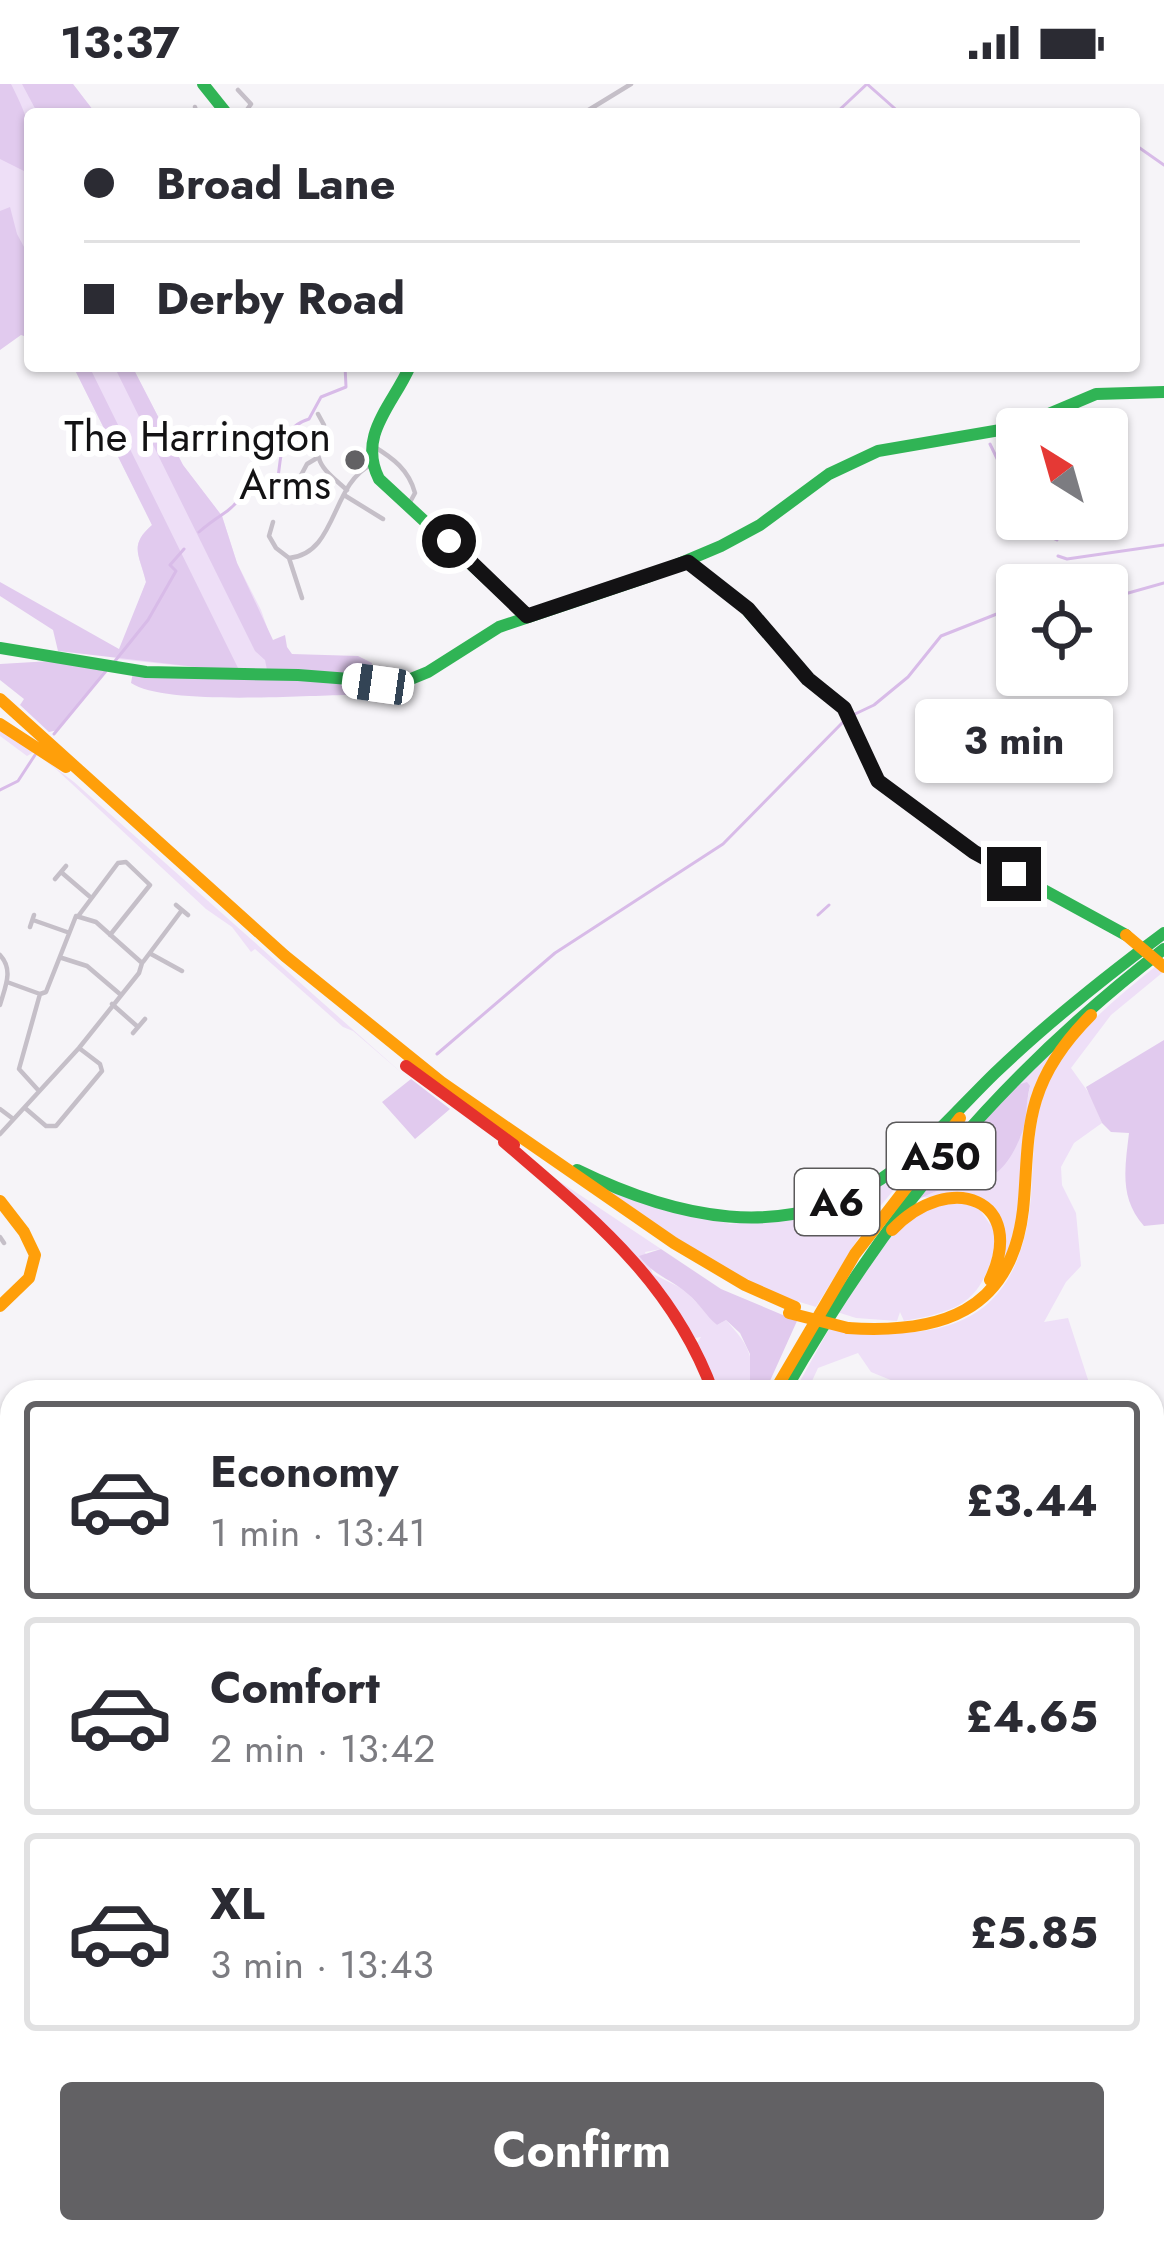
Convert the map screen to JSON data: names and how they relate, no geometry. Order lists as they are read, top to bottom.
{
  "streets": {
    "main road": ["A50", "A6"]
  },
  "crossings": [
    ["A50", "A6"]
  ],
  "places": ["The Harrington Arms"],
  "north": "top left",
  "page": {
    "status": "13:37",
    "banner": ["Broad Lane", "Derby Road"],
    "bubble": "3 min",
    "list": [
      {
        "name": "Economy",
        "note": "1 min · 13:41",
        "value": "£3.44"
      },
      {
        "name": "Comfort",
        "note": "2 min · 13:42",
        "value": "£4.65"
      },
      {
        "name": "XL",
        "note": "3 min · 13:43",
        "value": "£5.85"
      }
    ],
    "buttons": "Confirm"
  }
}
